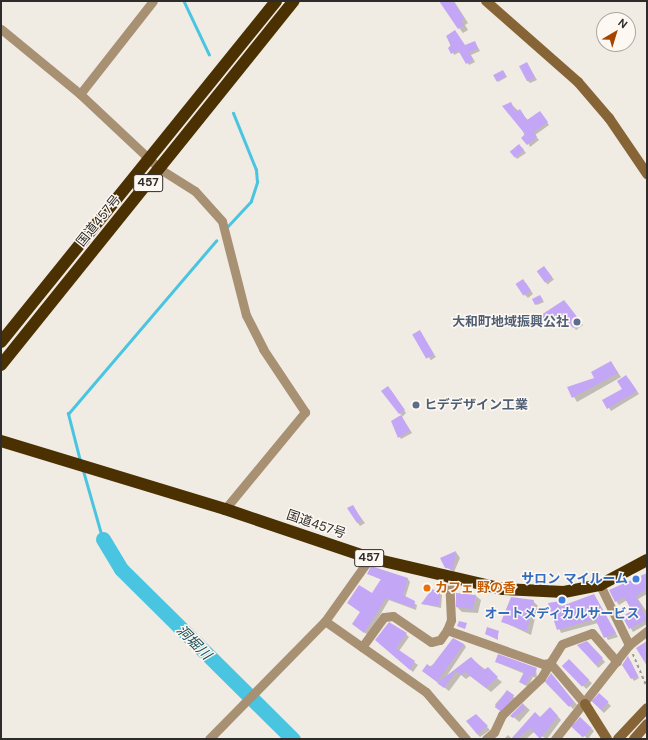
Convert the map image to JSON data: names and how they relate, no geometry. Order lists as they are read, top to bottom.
{
  "streets": {
    "highway": ["457", "国道457号"]
  },
  "water": ["洞堀川"],
  "places": [
    "大和町地域振興公社",
    "ヒデデザイン工業",
    "サロン マイルーム",
    "カフェ 野の香",
    "オートメディカルサービス"
  ],
  "north": "top right"
}
